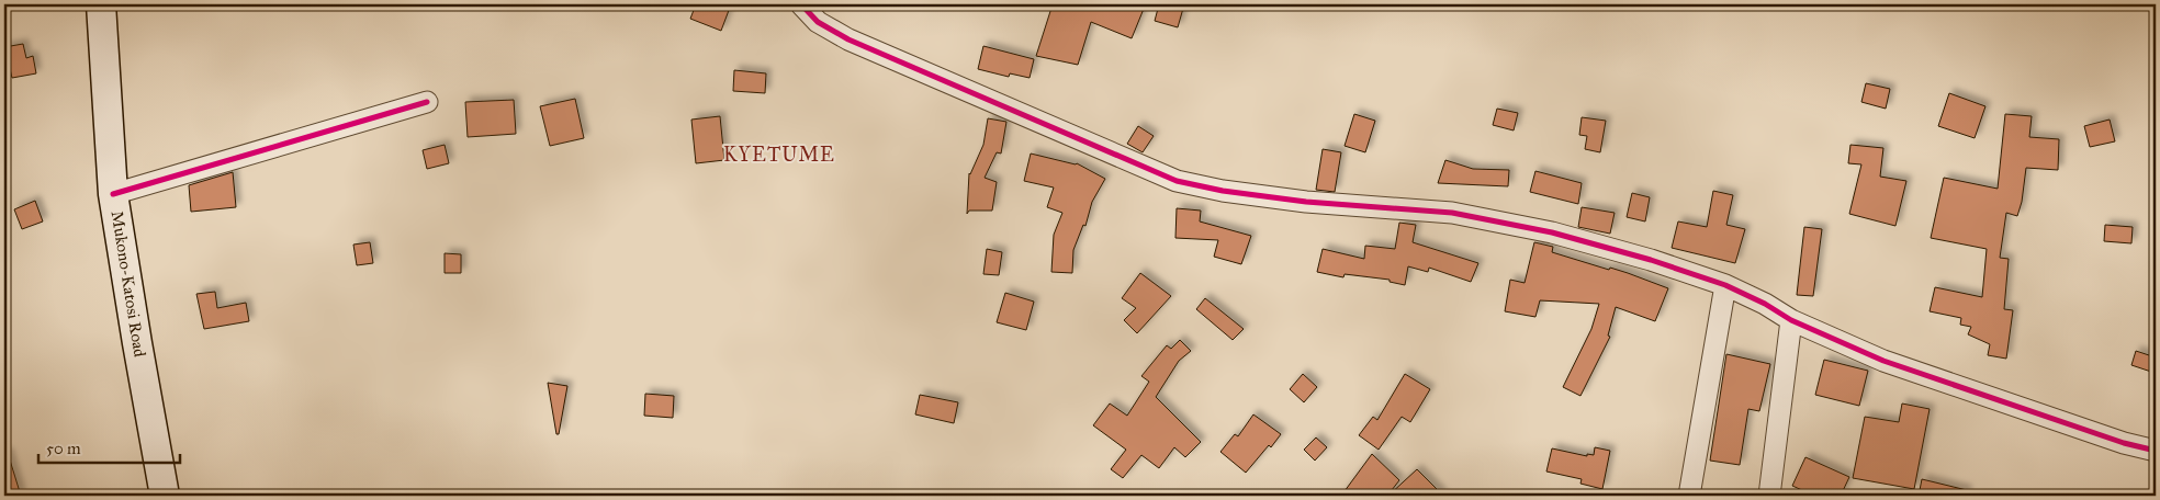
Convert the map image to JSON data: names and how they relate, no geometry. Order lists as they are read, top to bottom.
{
  "streets": {
    "main road": ["Mukono-Katosi Road"]
  },
  "districts": ["KYETUME"],
  "scale_bar": "50 m"
}
